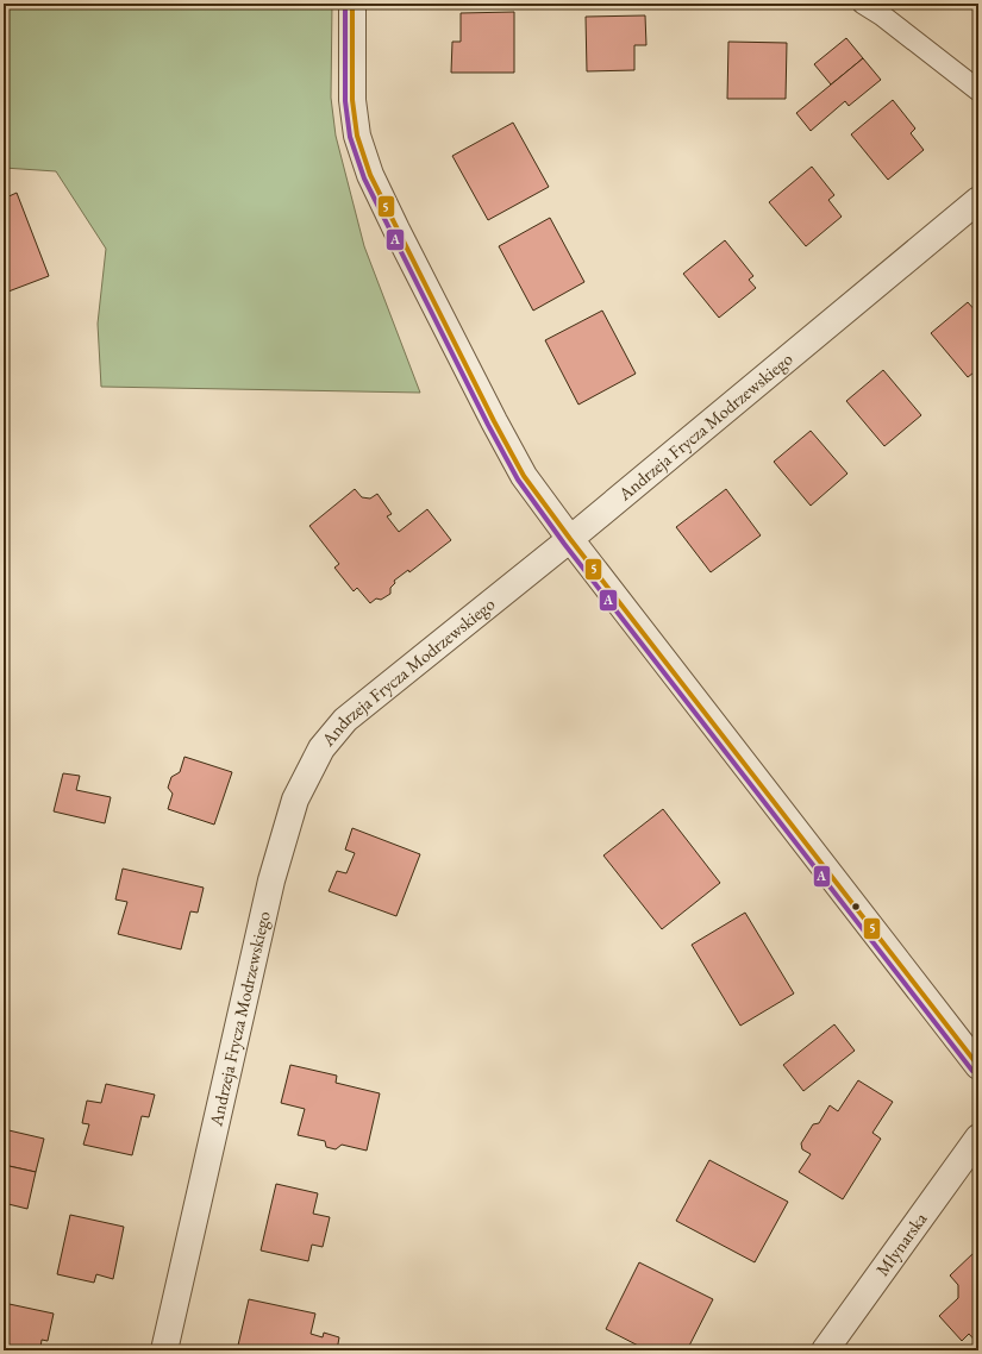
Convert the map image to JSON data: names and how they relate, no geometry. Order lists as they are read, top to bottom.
{
  "streets": {
    "street": ["Andrzeja Frycza Modrzewskiego", "Młynarska"]
  },
  "lines": ["transit line 5", "transit line A"]
}
